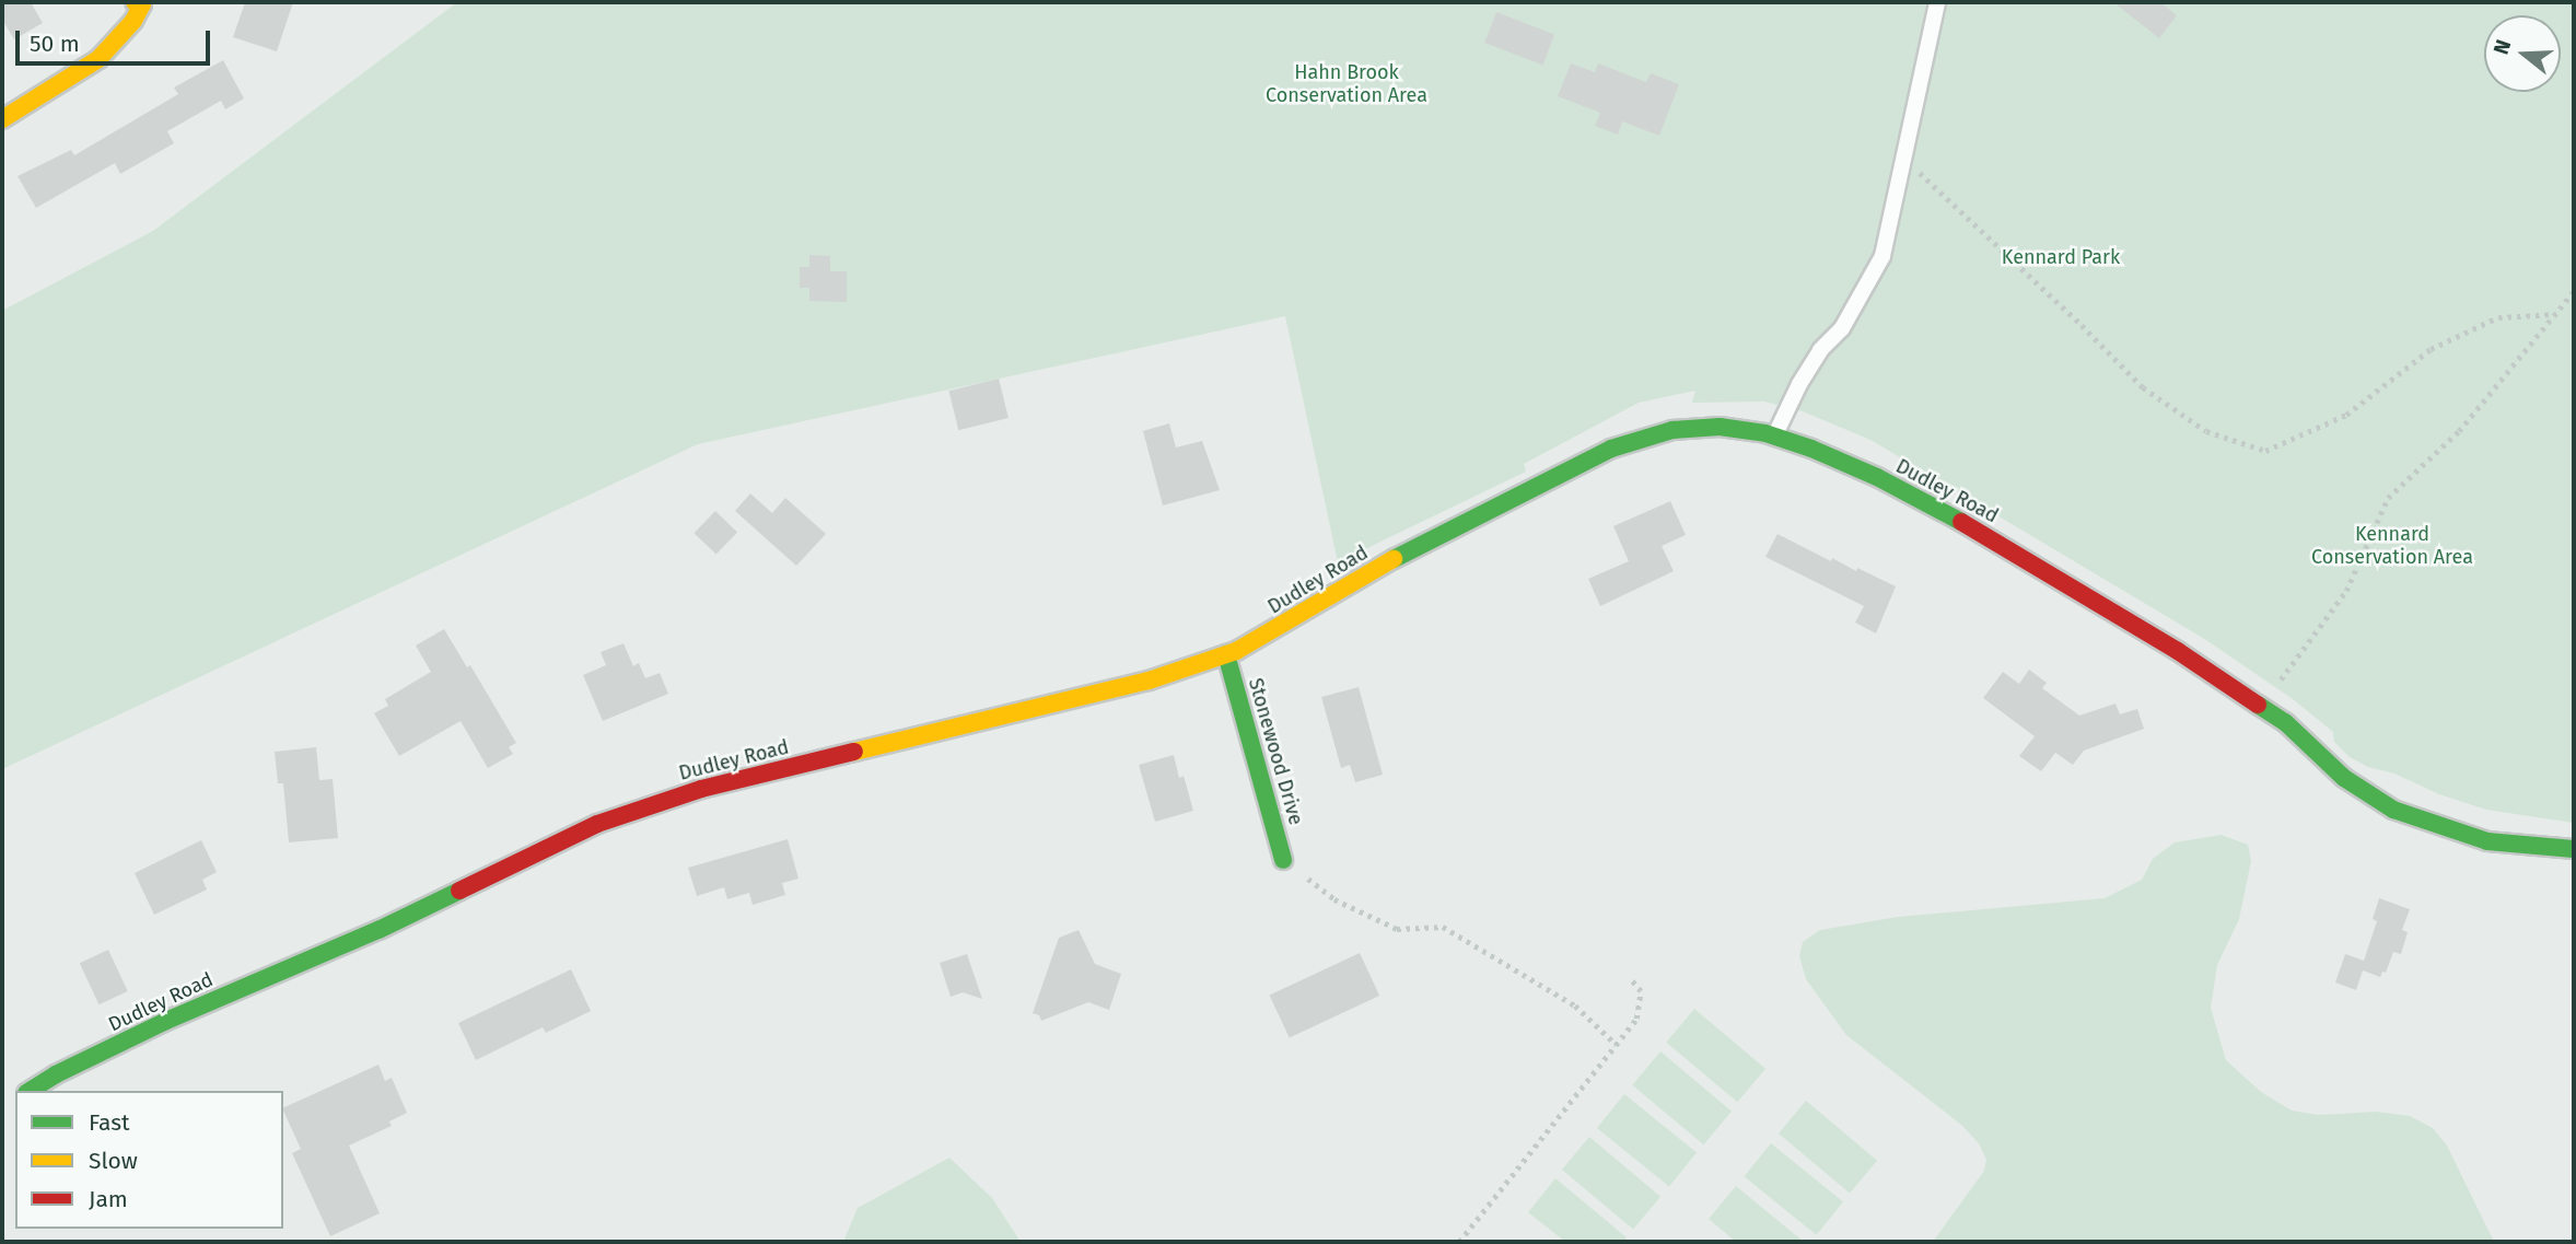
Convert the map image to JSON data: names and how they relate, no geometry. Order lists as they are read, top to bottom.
{
  "streets": {
    "street": ["Dudley Road", "Stonewood Drive"]
  },
  "crossings": [
    ["Dudley Road", "Stonewood Drive"]
  ],
  "parks": ["Hahn Brook Conservation Area", "Kennard Park", "Kennard Conservation Area"],
  "legend": ["Fast", "Slow", "Jam"],
  "scale_bar": "50 m",
  "north": "left"
}
